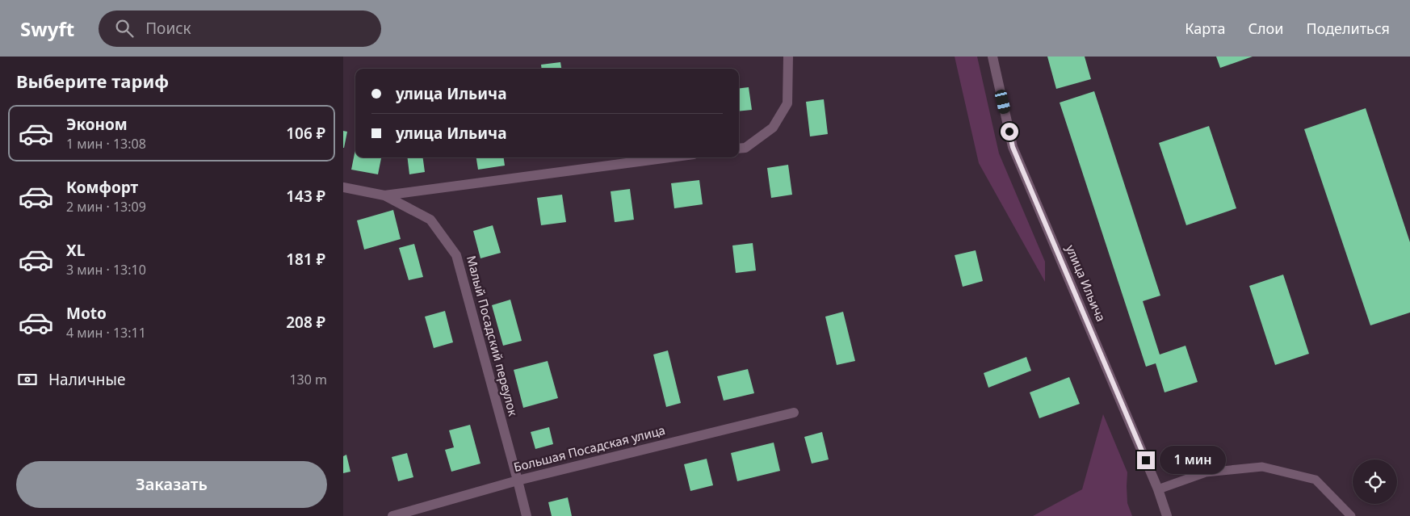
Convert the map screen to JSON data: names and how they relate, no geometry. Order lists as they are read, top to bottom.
{
  "streets": {
    "street": ["улица Ильича", "Малый Посадский переулок", "Большая Посадская улица"]
  },
  "crossings": [
    ["Малый Посадский переулок", "Большая Посадская улица"]
  ],
  "page": {
    "header": "Swyft",
    "search": "Поиск",
    "nav": ["Карта", "Слои", "Поделиться"],
    "heading": "Выберите тариф",
    "banner": ["улица Ильича", "улица Ильича"],
    "list": [
      {
        "name": "Эконом",
        "note": "1 мин · 13:08",
        "value": "106 ₽"
      },
      {
        "name": "Комфорт",
        "note": "2 мин · 13:09",
        "value": "143 ₽"
      },
      {
        "name": "XL",
        "note": "3 мин · 13:10",
        "value": "181 ₽"
      },
      {
        "name": "Moto",
        "note": "4 мин · 13:11",
        "value": "208 ₽"
      }
    ],
    "pay": ["Наличные", "130 m"],
    "bubble": "1 мин",
    "buttons": "Заказать"
  }
}
